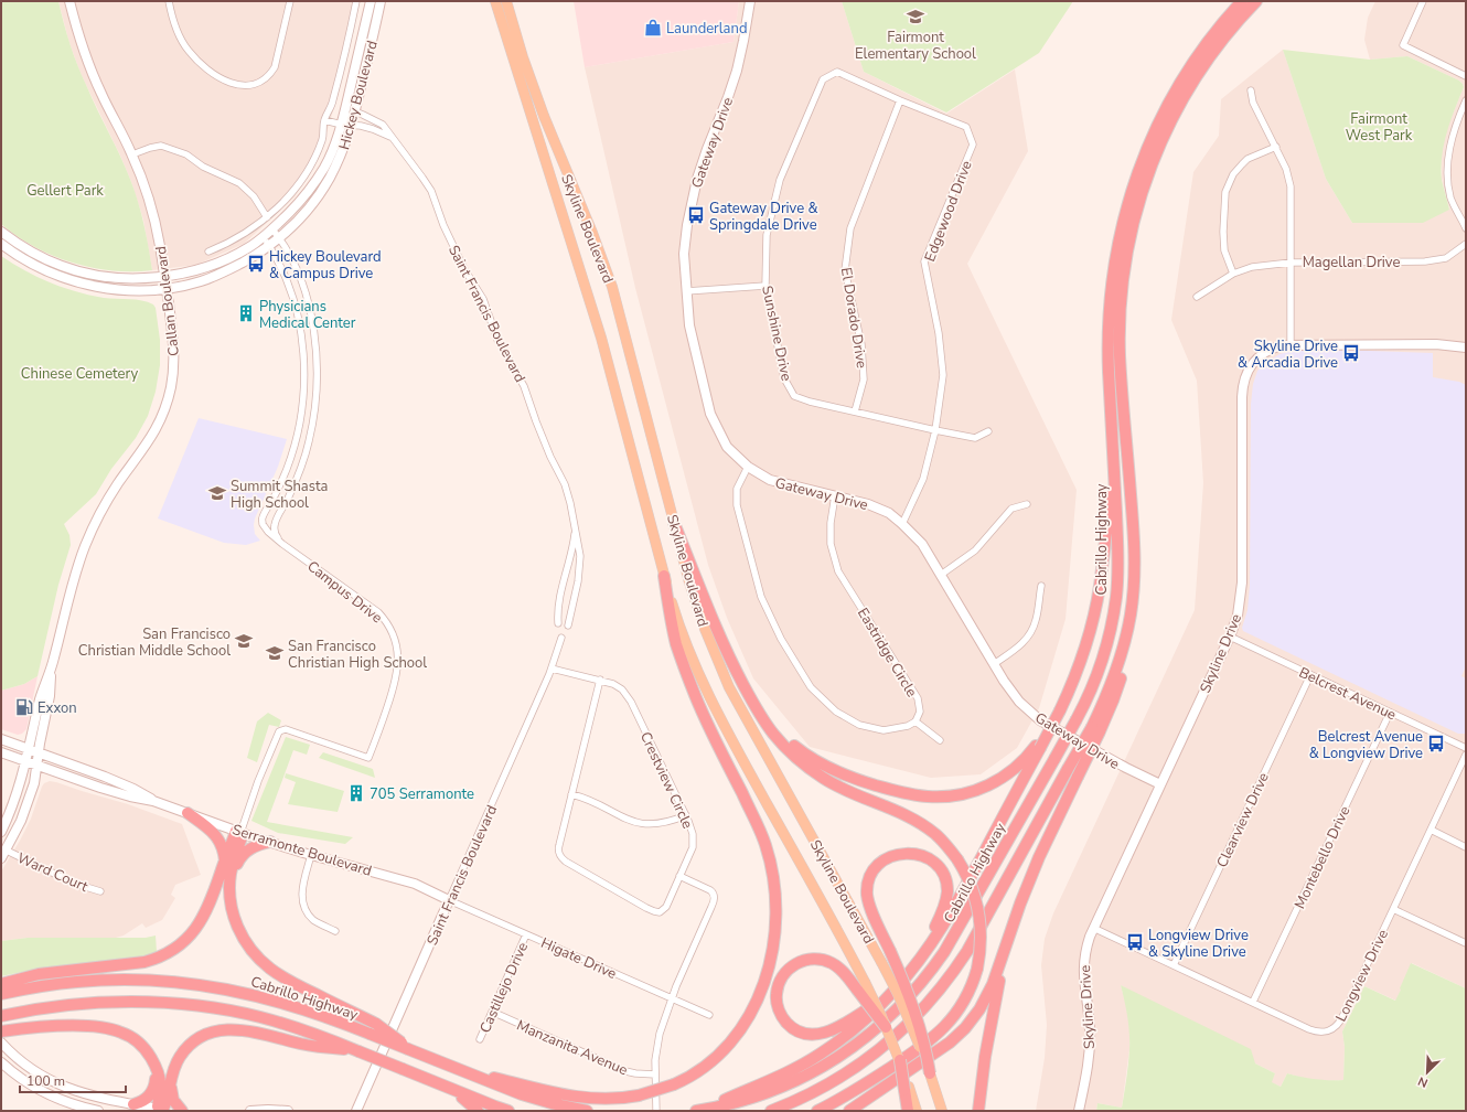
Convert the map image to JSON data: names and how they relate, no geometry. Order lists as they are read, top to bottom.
{
  "streets": {
    "highway": ["Cabrillo Highway"],
    "main road": ["Skyline Boulevard"],
    "street": [
      "Hickey Boulevard",
      "Gateway Drive",
      "Edgewood Drive",
      "Magellan Drive",
      "Callan Boulevard",
      "Saint Francis Boulevard",
      "El Dorado Drive",
      "Sunshine Drive",
      "Campus Drive",
      "Eastridge Circle",
      "Skyline Drive",
      "Belcrest Avenue",
      "Crestview Circle",
      "Clearview Drive",
      "Serramonte Boulevard",
      "Montebello Drive",
      "Ward Court",
      "Higate Drive",
      "Longview Drive",
      "Castillejo Drive",
      "Manzanita Avenue"
    ]
  },
  "crossings": [
    ["Hickey Boulevard", "Callan Boulevard"],
    ["Hickey Boulevard", "Saint Francis Boulevard"],
    ["Hickey Boulevard", "Campus Drive"],
    ["Gateway Drive", "Edgewood Drive"],
    ["Gateway Drive", "Eastridge Circle"],
    ["Gateway Drive", "Skyline Drive"],
    ["Edgewood Drive", "El Dorado Drive"],
    ["Edgewood Drive", "Sunshine Drive"],
    ["Callan Boulevard", "Serramonte Boulevard"],
    ["Callan Boulevard", "Ward Court"],
    ["Saint Francis Boulevard", "Crestview Circle"],
    ["Saint Francis Boulevard", "Serramonte Boulevard"],
    ["Saint Francis Boulevard", "Higate Drive"],
    ["El Dorado Drive", "Sunshine Drive"],
    ["Campus Drive", "Serramonte Boulevard"],
    ["Skyline Drive", "Belcrest Avenue"],
    ["Skyline Drive", "Longview Drive"],
    ["Belcrest Avenue", "Clearview Drive"],
    ["Belcrest Avenue", "Montebello Drive"],
    ["Clearview Drive", "Longview Drive"],
    ["Serramonte Boulevard", "Higate Drive"],
    ["Montebello Drive", "Longview Drive"],
    ["Higate Drive", "Castillejo Drive"],
    ["Castillejo Drive", "Manzanita Avenue"]
  ],
  "parks": ["Fairmont West Park", "Gellert Park", "Chinese Cemetery"],
  "places": {
    "school or university": [
      "Fairmont Elementary School",
      "Summit Shasta High School",
      "San Francisco Christian Middle School",
      "San Francisco Christian High School"
    ],
    "shop": ["Launderland"],
    "bus stop": [
      "Gateway Drive & Springdale Drive",
      "Hickey Boulevard & Campus Drive",
      "Skyline Drive & Arcadia Drive",
      "Belcrest Avenue & Longview Drive",
      "Longview Drive & Skyline Drive"
    ],
    "building": ["Physicians Medical Center", "705 Serramonte"],
    "fuel station": ["Exxon"]
  },
  "scale_bar": "100 m",
  "north": "bottom left"
}
